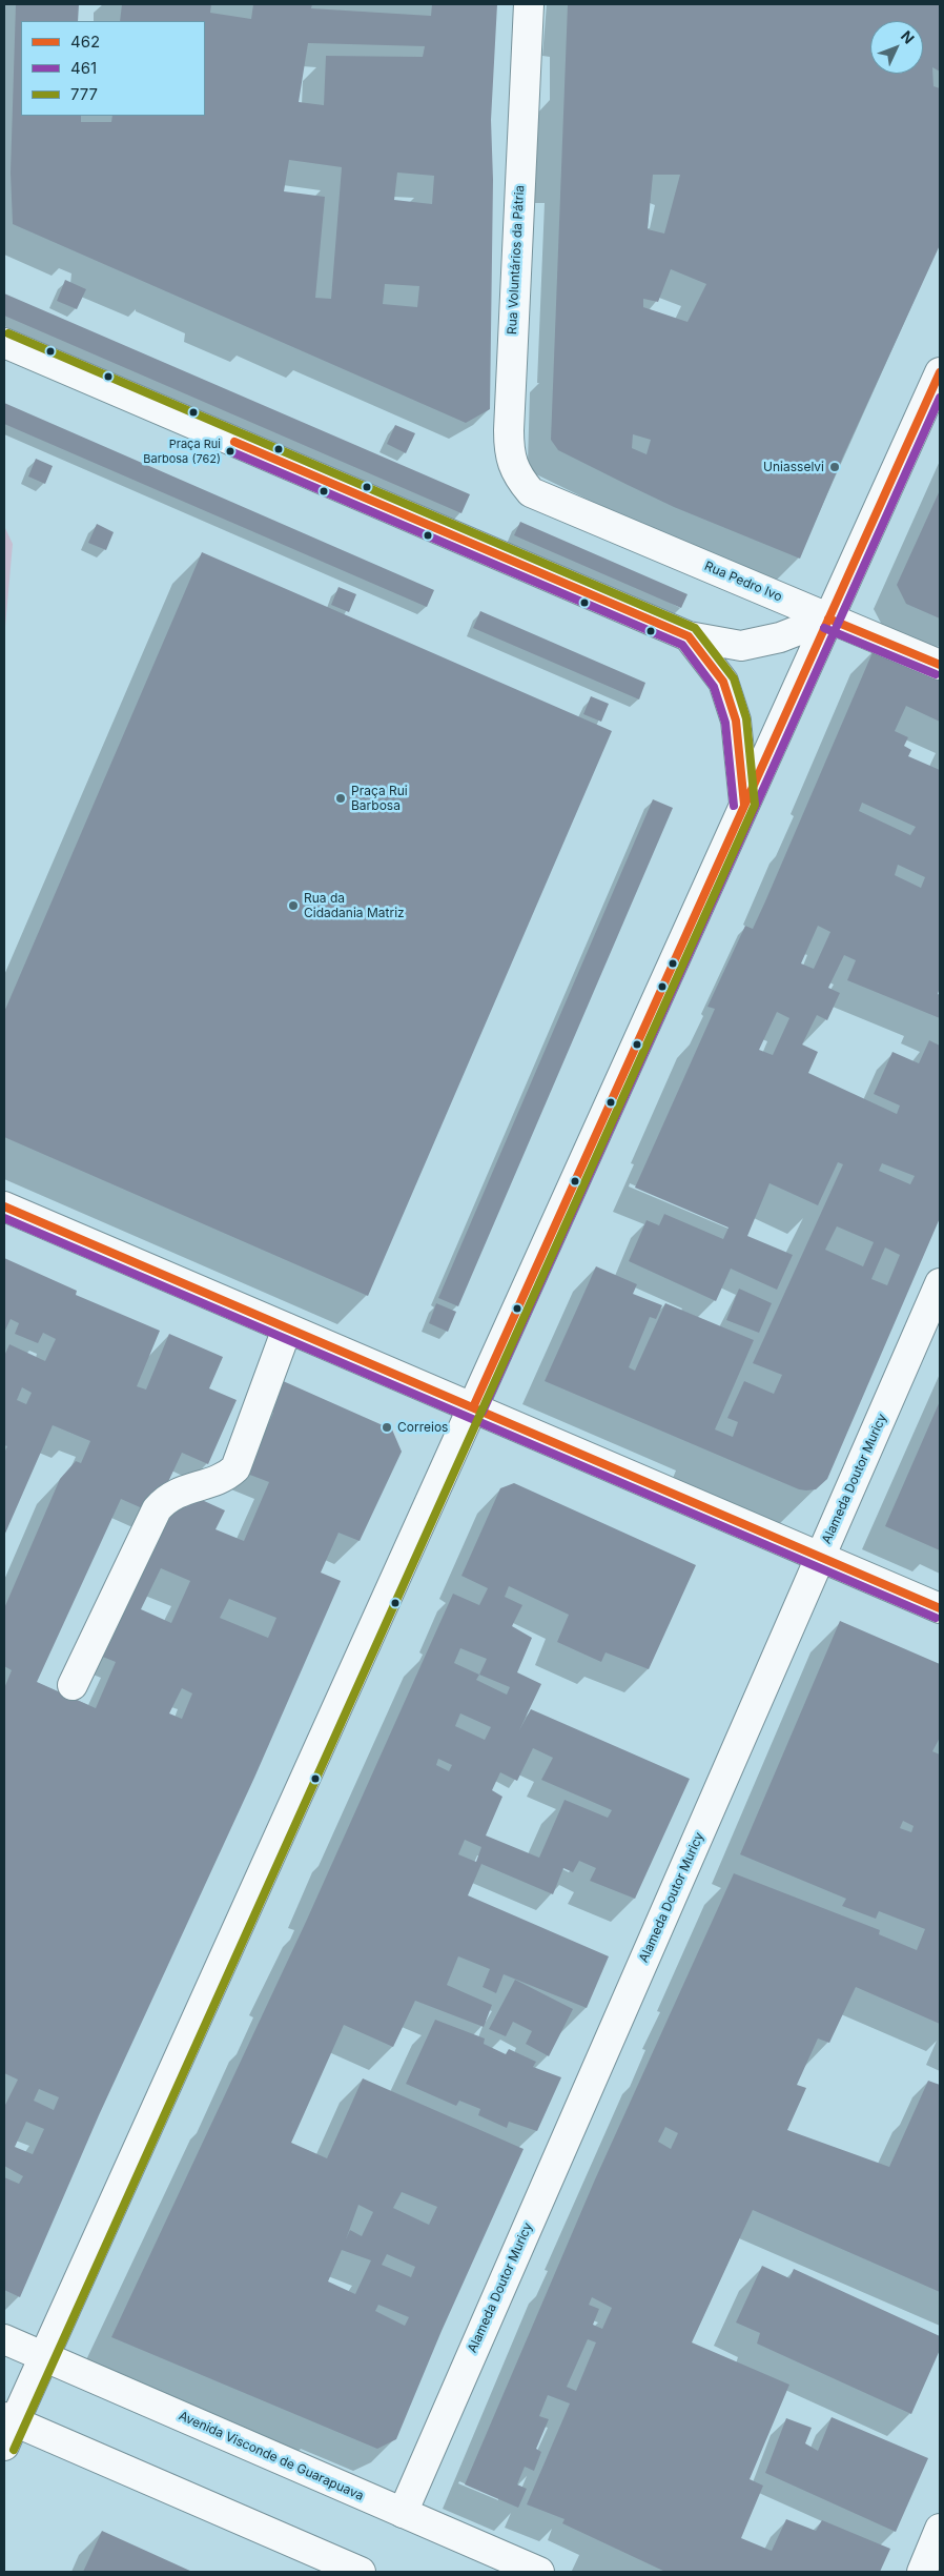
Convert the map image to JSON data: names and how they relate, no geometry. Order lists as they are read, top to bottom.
{
  "streets": {
    "street": [
      "Rua Voluntários da Pátria",
      "Rua Pedro Ivo",
      "Alameda Doutor Muricy",
      "Avenida Visconde de Guarapuava"
    ]
  },
  "crossings": [
    ["Rua Voluntários da Pátria", "Rua Pedro Ivo"],
    ["Alameda Doutor Muricy", "Avenida Visconde de Guarapuava"]
  ],
  "places": [
    "Praça Rui Barbosa (762)",
    "Uniasselvi",
    "Praça Rui Barbosa",
    "Rua da Cidadania Matriz",
    "Correios"
  ],
  "lines": ["transit line 777", "transit line 462", "transit line 461"],
  "legend": ["462", "461", "777"],
  "north": "top right"
}
